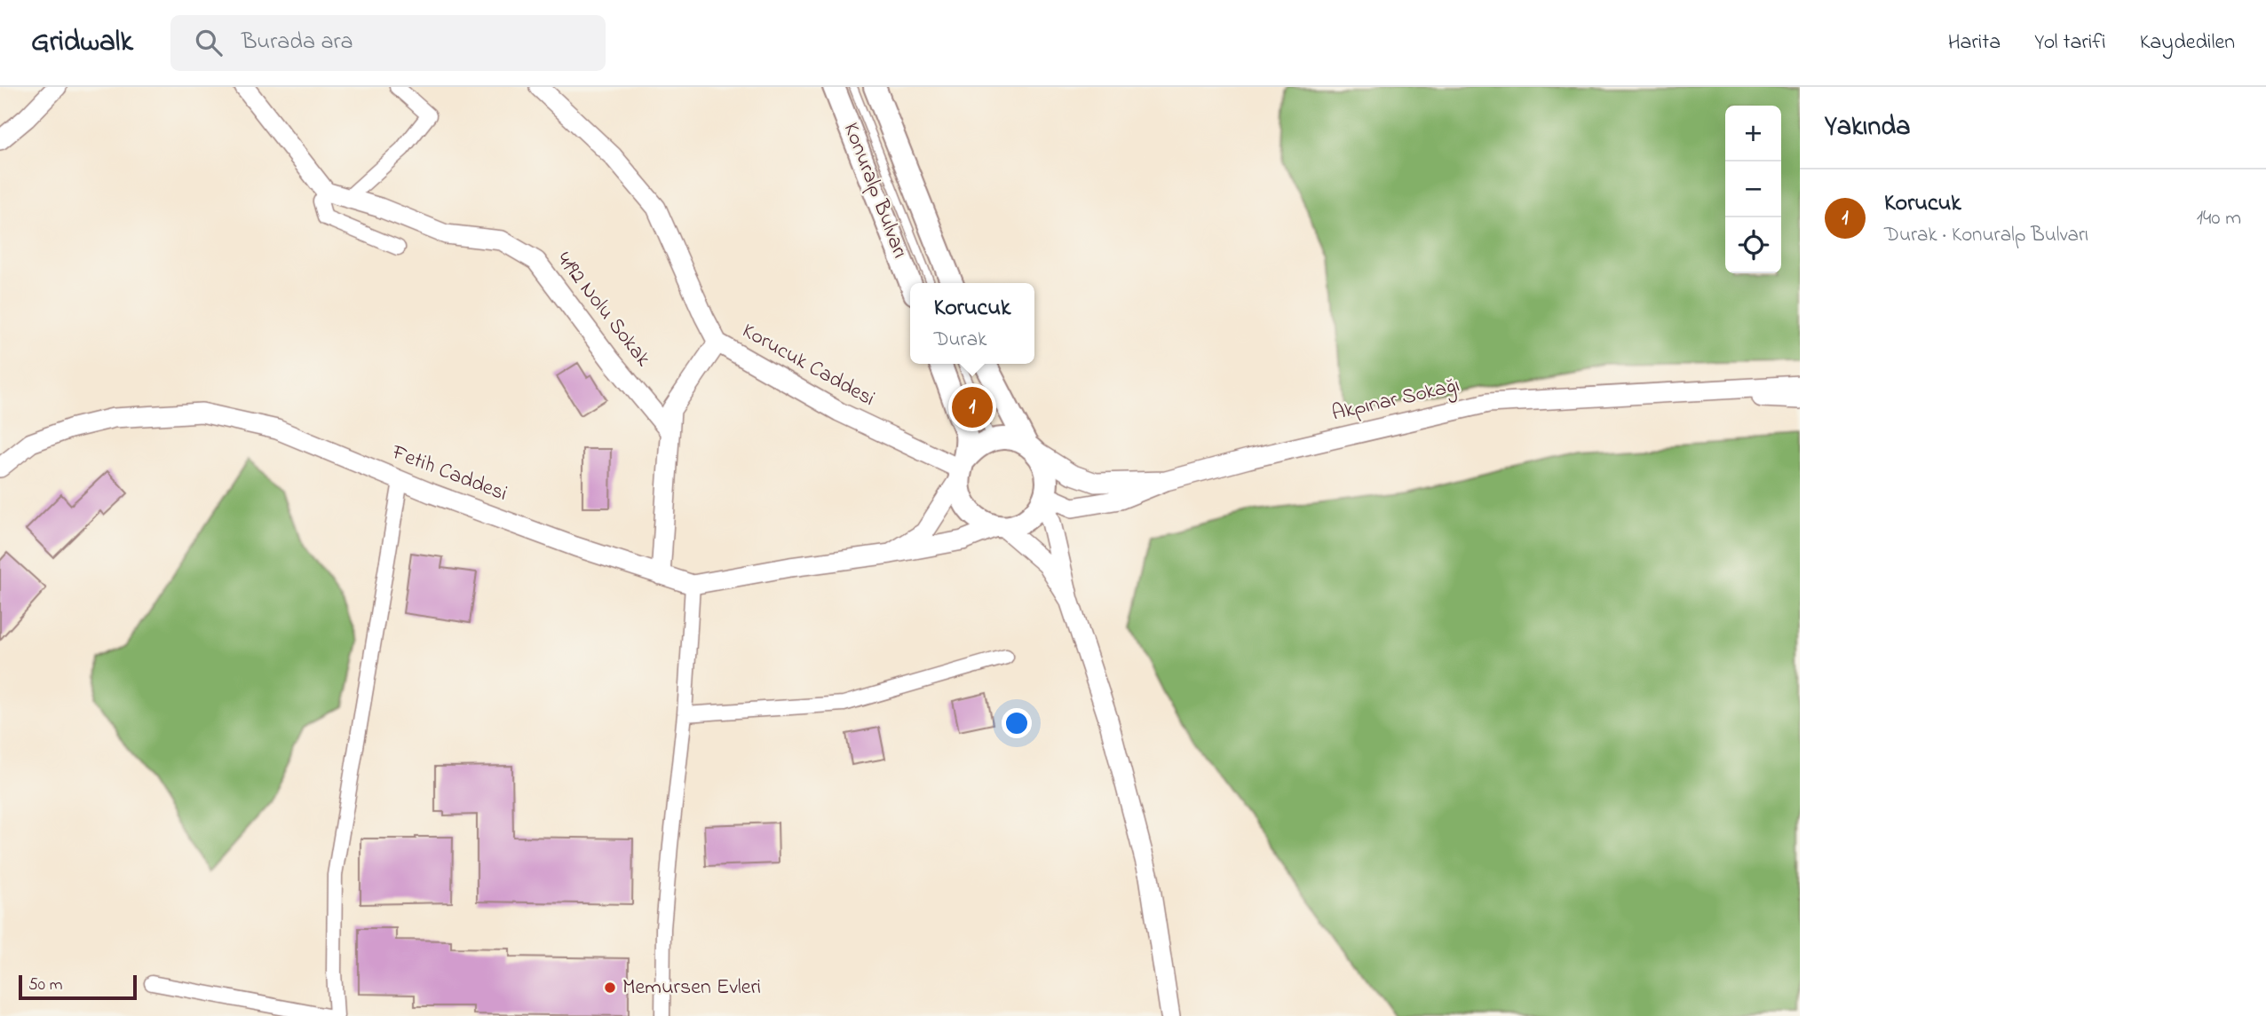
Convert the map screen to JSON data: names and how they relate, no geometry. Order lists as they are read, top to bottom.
{
  "streets": {
    "main road": ["Konuralp Bulvarı"],
    "street": [
      "4192 Nolu Sokak",
      "Korucuk Caddesi",
      "Akpınar Sokağı",
      "Fetih Caddesi"
    ]
  },
  "crossings": [
    ["Korucuk Caddesi", "Akpınar Sokağı"],
    ["Korucuk Caddesi", "Fetih Caddesi"],
    ["Akpınar Sokağı", "Fetih Caddesi"]
  ],
  "places": ["Memursen Evleri"],
  "scale_bar": "50 m",
  "page": {
    "header": "Gridwalk",
    "search": "Burada ara",
    "nav": ["Harita", "Yol tarifi", "Kaydedilen"],
    "heading": "Yakında",
    "map_buttons": ["+", "−"],
    "list": [
      {
        "mark": "1",
        "name": "Korucuk",
        "note": "Durak · Konuralp Bulvarı",
        "value": "140 m"
      }
    ],
    "popup": ["Korucuk", "Durak"],
    "pins": "1",
    "scale": "50 m"
  }
}
